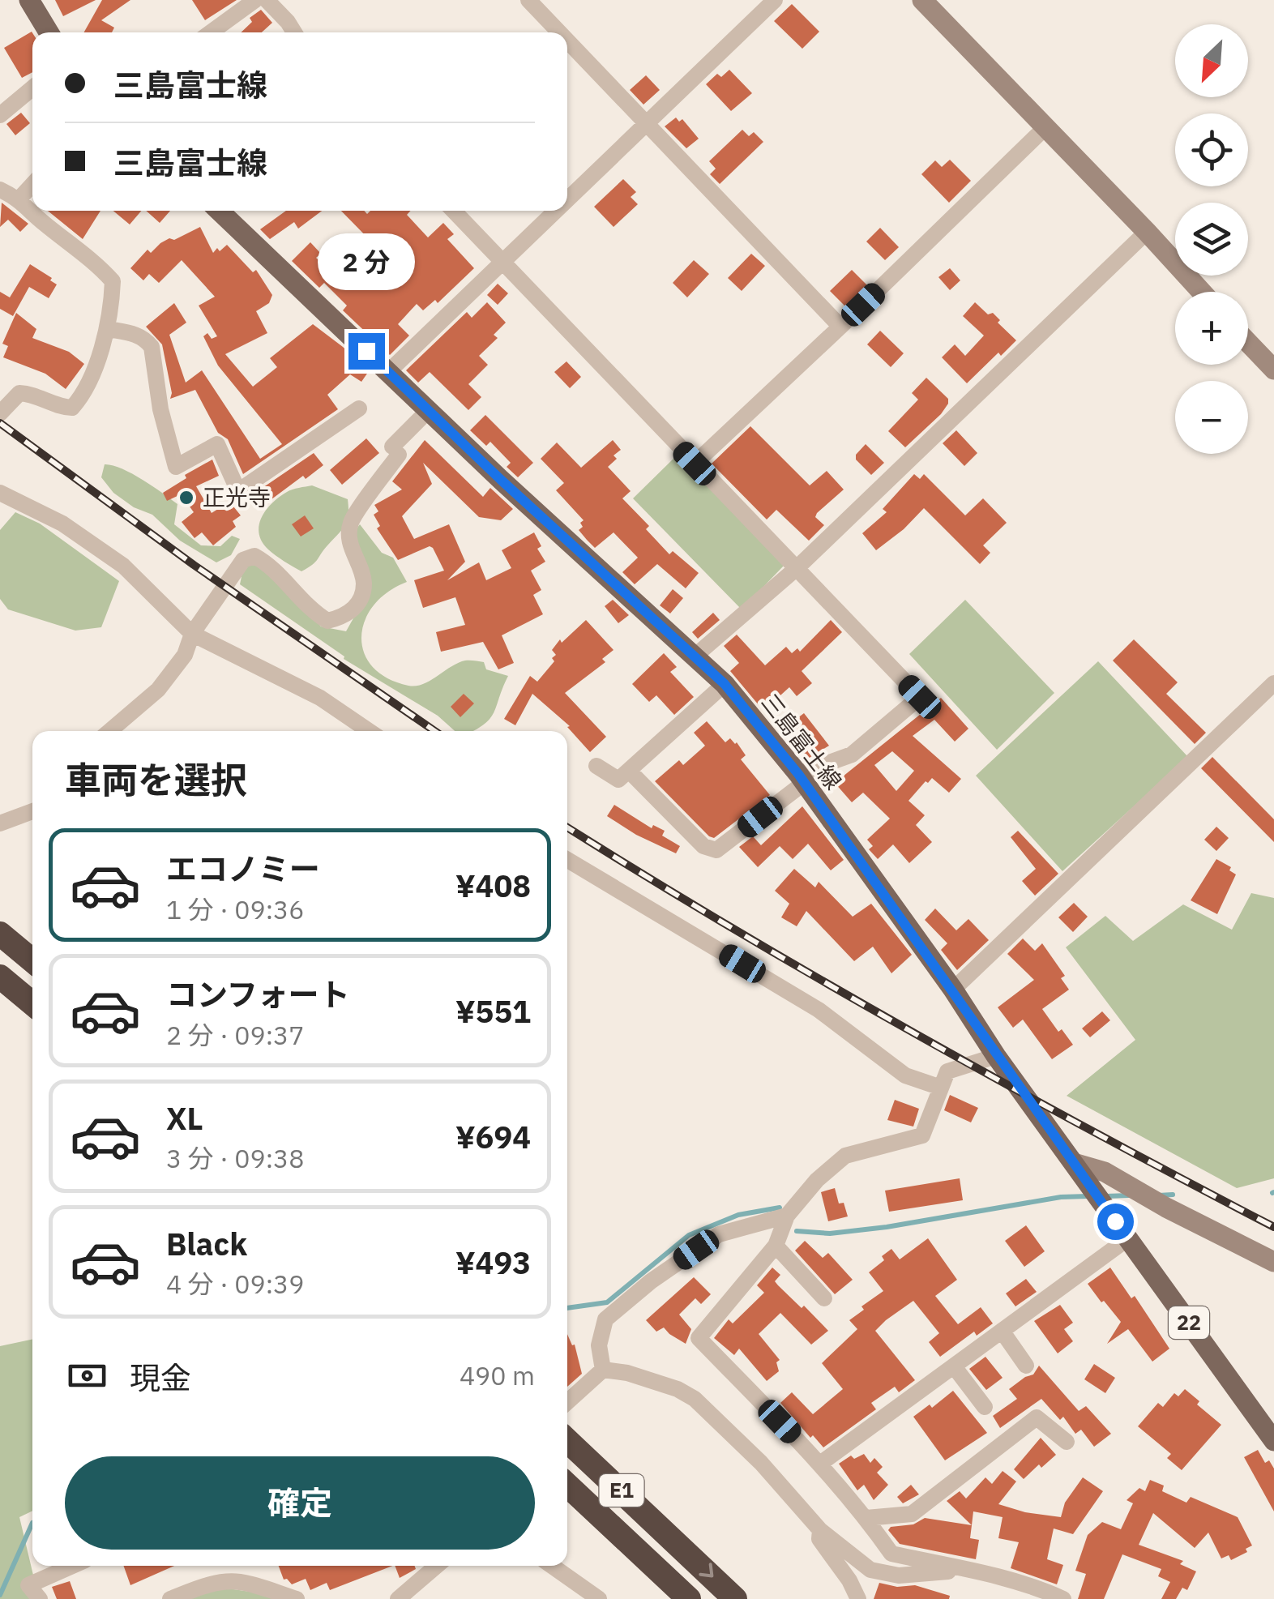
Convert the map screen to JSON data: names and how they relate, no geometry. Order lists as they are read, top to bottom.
{
  "streets": {
    "highway": ["E1"],
    "main road": ["三島富士線", "22"]
  },
  "places": ["正光寺"],
  "north": "bottom left",
  "page": {
    "map_buttons": ["+", "−"],
    "banner": ["三島富士線", "三島富士線"],
    "bubble": "2 分",
    "heading": "車両を選択",
    "list": [
      {
        "name": "エコノミー",
        "note": "1 分 · 09:36",
        "value": "¥408"
      },
      {
        "name": "コンフォート",
        "note": "2 分 · 09:37",
        "value": "¥551"
      },
      {
        "name": "XL",
        "note": "3 分 · 09:38",
        "value": "¥694"
      },
      {
        "name": "Black",
        "note": "4 分 · 09:39",
        "value": "¥493"
      }
    ],
    "pay": ["現金", "490 m"],
    "buttons": "確定"
  }
}
